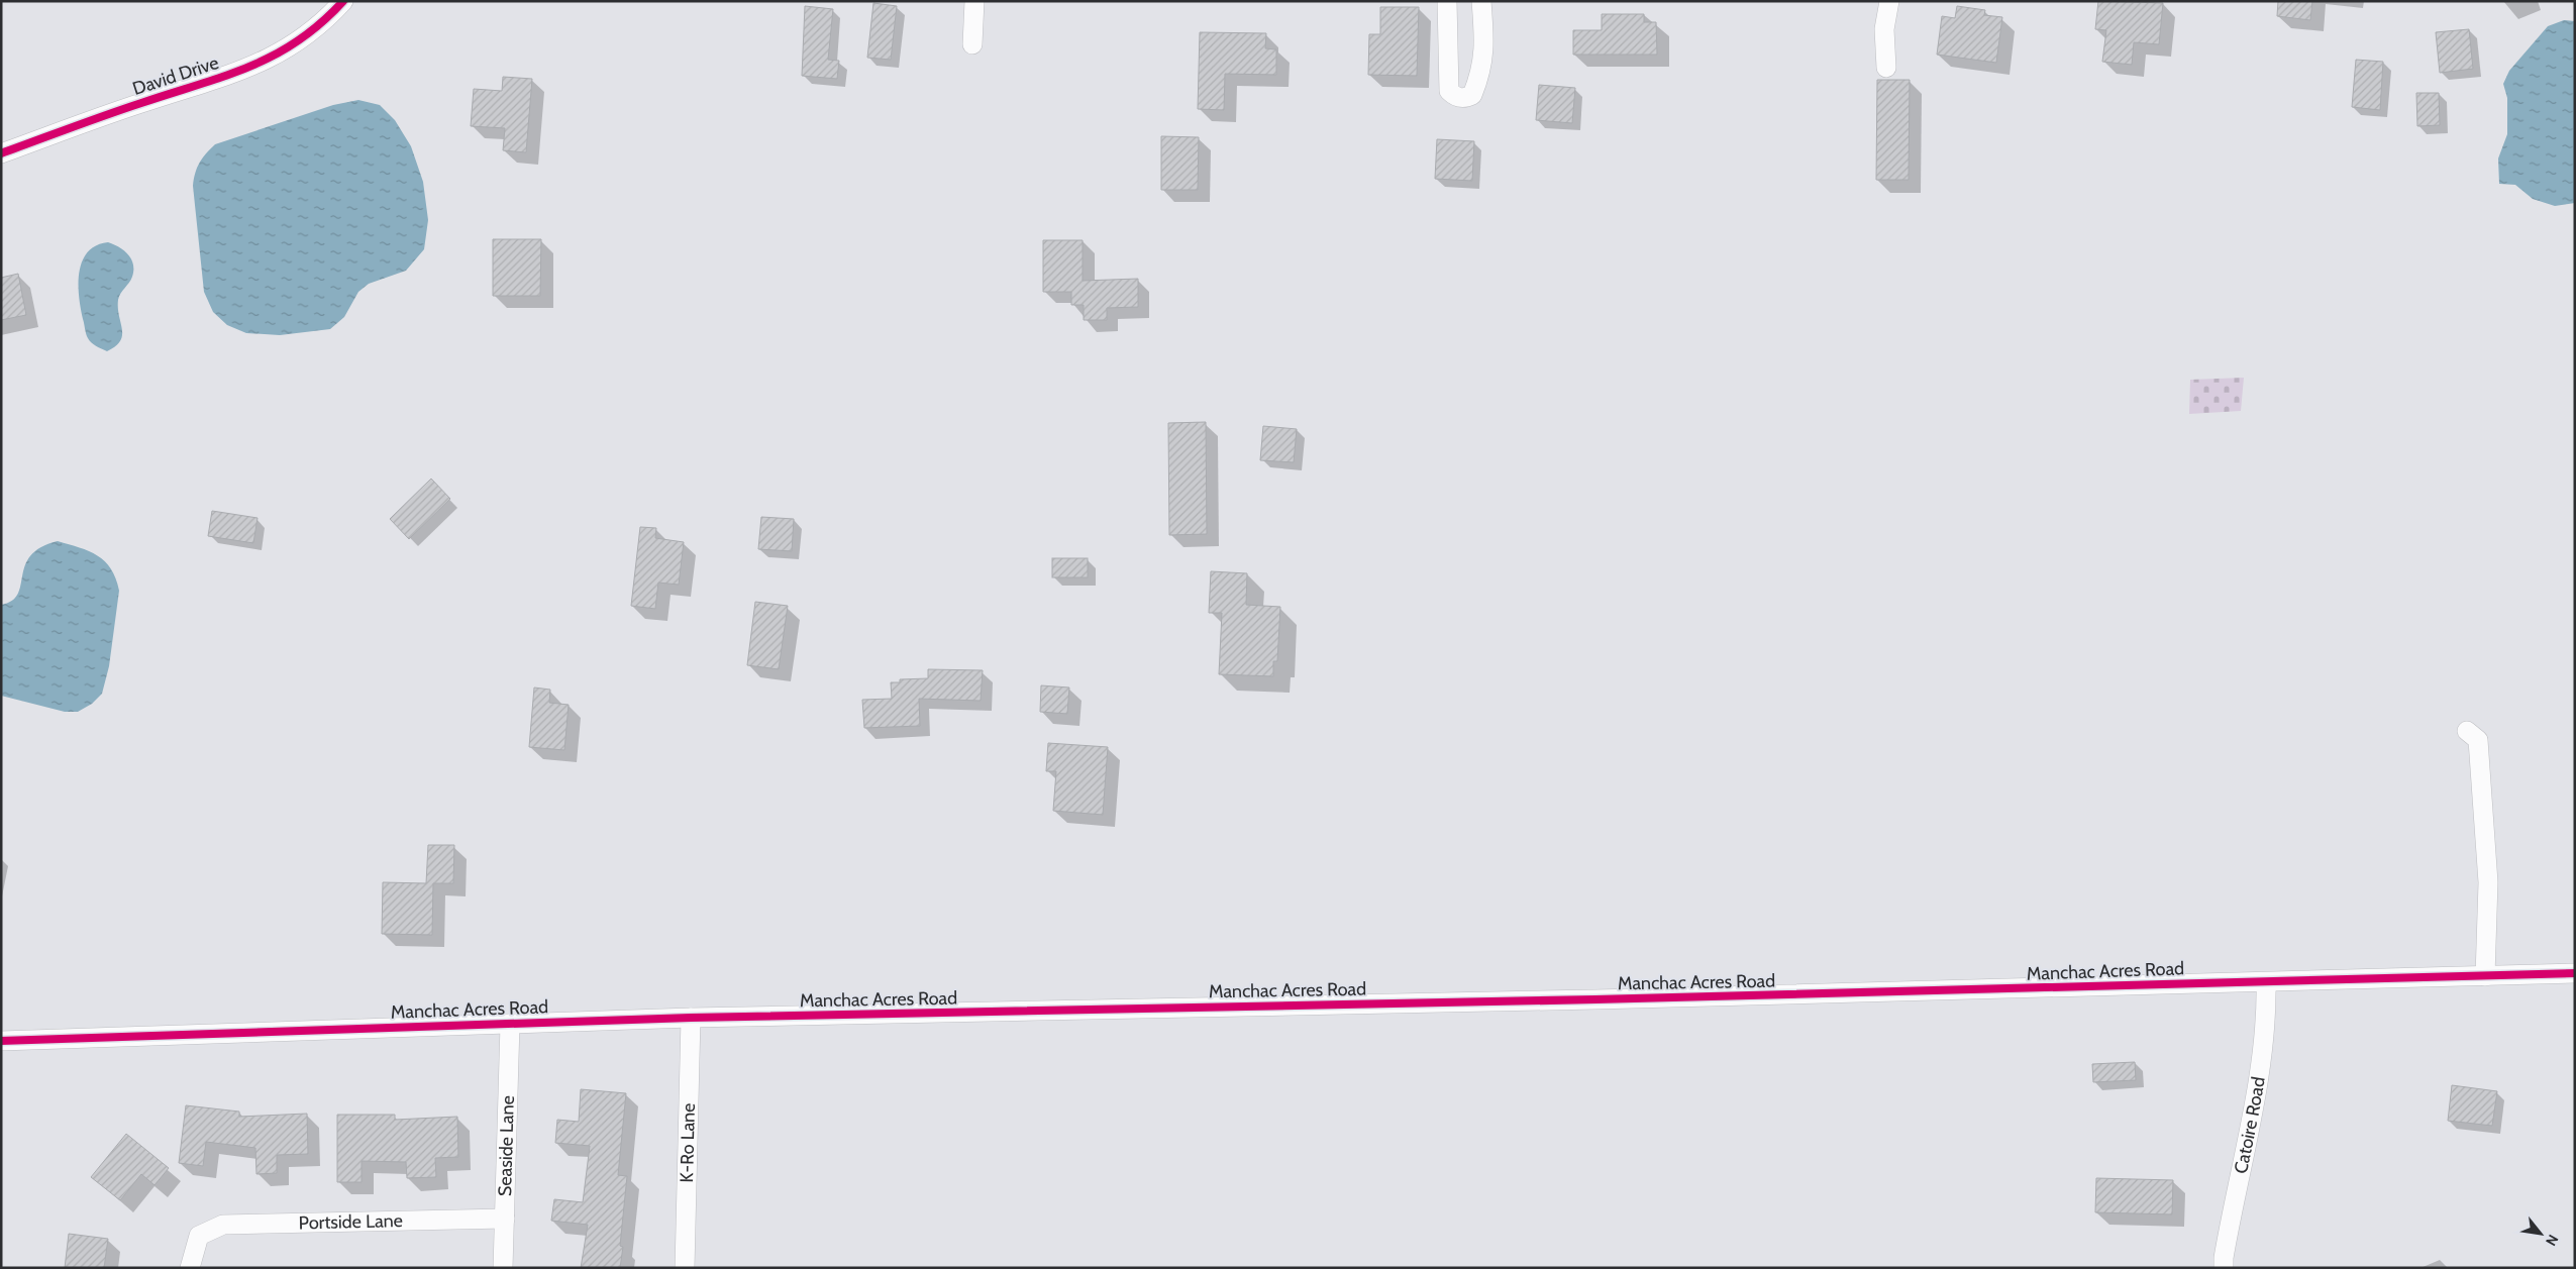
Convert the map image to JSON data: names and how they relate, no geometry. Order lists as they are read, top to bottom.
{
  "streets": {
    "street": [
      "David Drive",
      "Manchac Acres Road",
      "Catoire Road",
      "K-Ro Lane",
      "Seaside Lane",
      "Portside Lane"
    ]
  },
  "crossings": [
    ["Manchac Acres Road", "Catoire Road"],
    ["Manchac Acres Road", "K-Ro Lane"],
    ["Manchac Acres Road", "Seaside Lane"],
    ["Seaside Lane", "Portside Lane"]
  ],
  "north": "bottom right"
}
